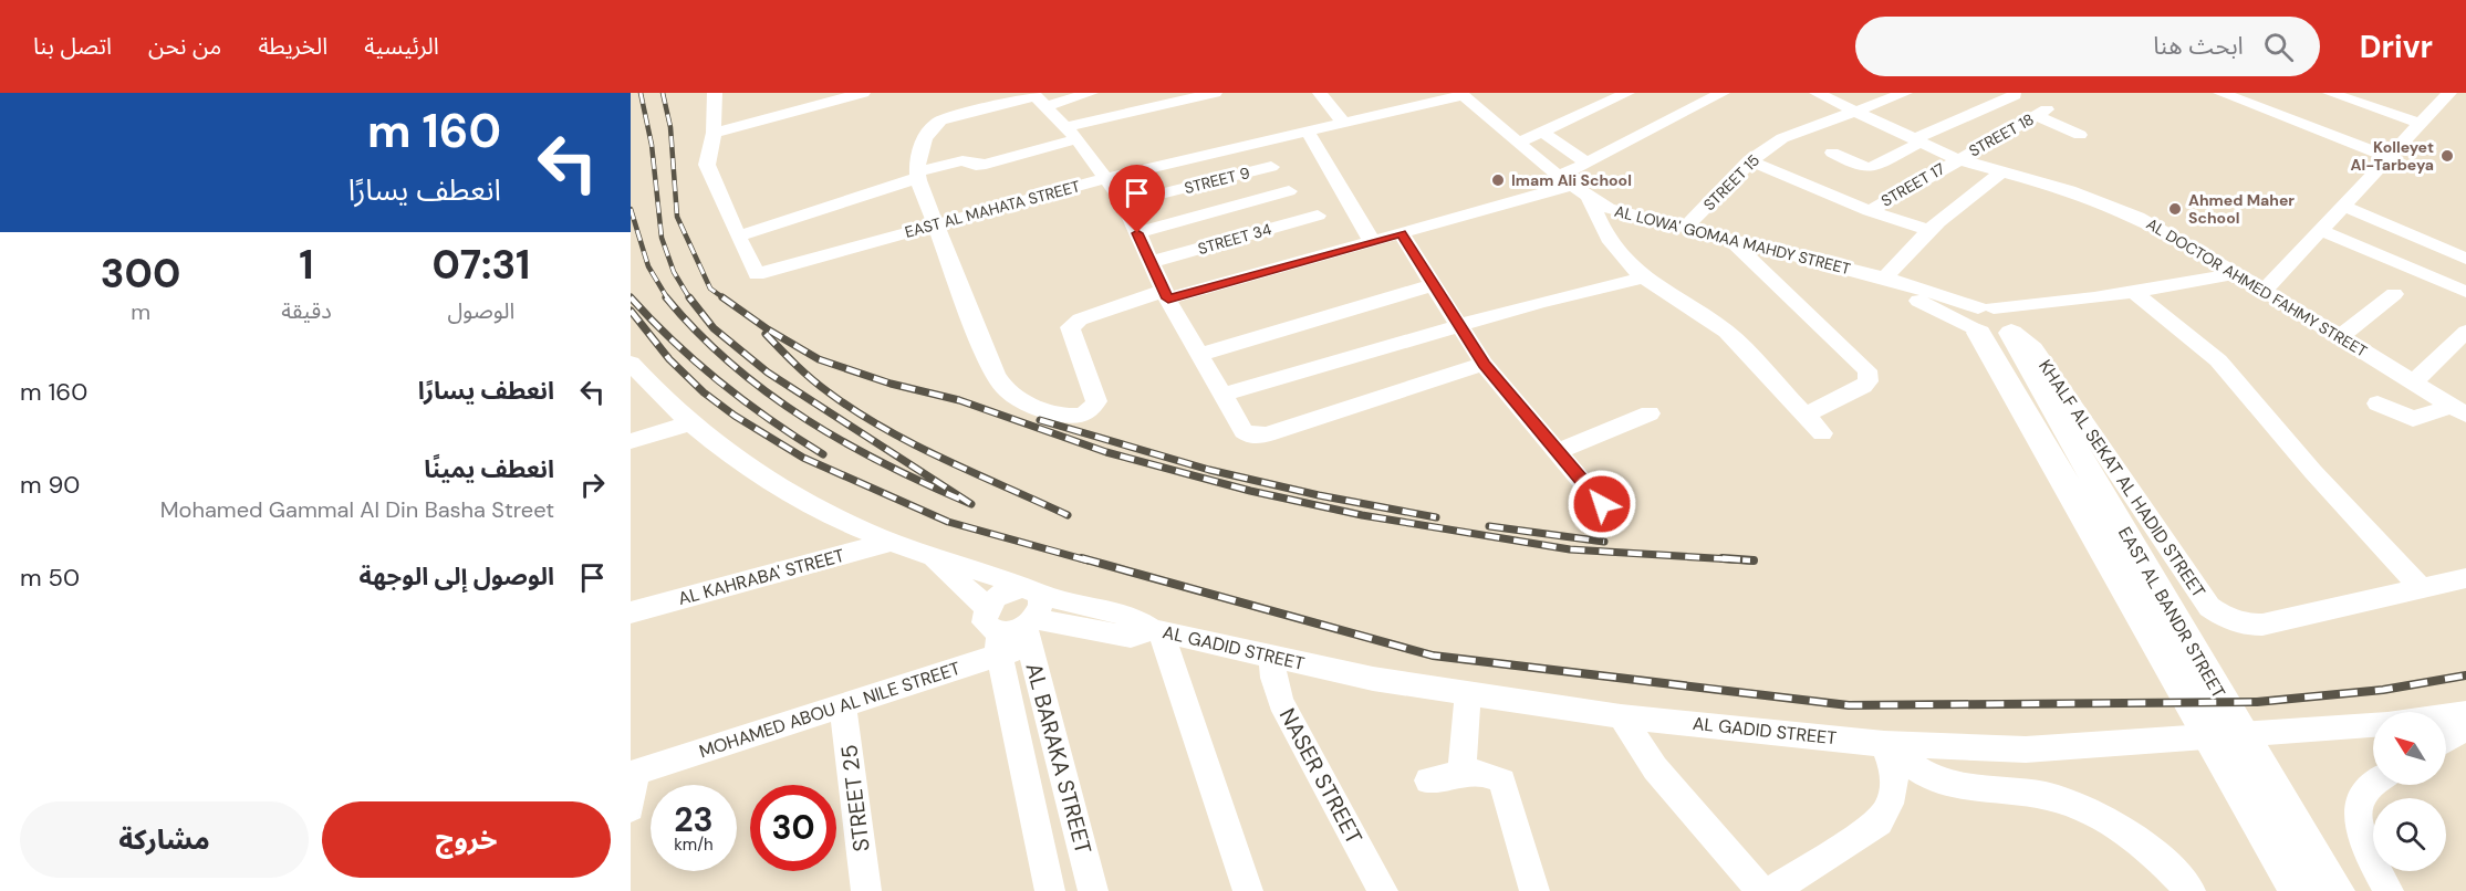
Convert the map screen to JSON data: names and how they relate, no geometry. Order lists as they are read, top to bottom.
{
  "streets": {
    "main road": ["EAST AL BANDR STREET"],
    "street": [
      "STREET 18",
      "STREET 9",
      "STREET 15",
      "STREET 17",
      "EAST AL MAHATA STREET",
      "STREET 34",
      "AL LOWA' GOMAA MAHDY STREET",
      "AL DOCTOR AHMED FAHMY STREET",
      "KHALF AL SEKAT AL HADID STREET",
      "AL KAHRABA' STREET",
      "AL GADID STREET",
      "MOHAMED ABOU AL NILE STREET",
      "AL BARAKA STREET",
      "NASER STREET",
      "STREET 25"
    ]
  },
  "crossings": [
    ["STREET 18", "STREET 17"],
    ["STREET 18", "AL DOCTOR AHMED FAHMY STREET"],
    ["STREET 15", "AL LOWA' GOMAA MAHDY STREET"],
    ["STREET 15", "AL DOCTOR AHMED FAHMY STREET"],
    ["STREET 17", "AL DOCTOR AHMED FAHMY STREET"],
    ["EAST AL MAHATA STREET", "AL LOWA' GOMAA MAHDY STREET"],
    ["AL LOWA' GOMAA MAHDY STREET", "AL DOCTOR AHMED FAHMY STREET"],
    ["AL LOWA' GOMAA MAHDY STREET", "KHALF AL SEKAT AL HADID STREET"],
    ["AL LOWA' GOMAA MAHDY STREET", "EAST AL BANDR STREET"],
    ["KHALF AL SEKAT AL HADID STREET", "EAST AL BANDR STREET"],
    ["AL KAHRABA' STREET", "AL GADID STREET"],
    ["AL GADID STREET", "MOHAMED ABOU AL NILE STREET"],
    ["AL GADID STREET", "AL BARAKA STREET"],
    ["AL GADID STREET", "NASER STREET"],
    ["MOHAMED ABOU AL NILE STREET", "AL BARAKA STREET"],
    ["MOHAMED ABOU AL NILE STREET", "STREET 25"]
  ],
  "places": ["Kolleyet Al-Tarbeya", "Imam Ali School", "Ahmed Maher School"],
  "north": "top left",
  "page": {
    "header": "Drivr",
    "search": "ابحث هنا",
    "nav": [
      "الرئيسية",
      "الخريطة",
      "من نحن",
      "اتصل بنا"
    ],
    "turn": ["160 m", "انعطف يسارًا"],
    "eta": [
      "07:31",
      "الوصول",
      "1",
      "دقيقة",
      "300",
      "m"
    ],
    "list": [
      {
        "name": "انعطف يسارًا",
        "value": "160 m"
      },
      {
        "name": "انعطف يمينًا",
        "note": "Mohamed Gammal Al Din Basha Street",
        "value": "90 m"
      },
      {
        "name": "الوصول إلى الوجهة",
        "value": "50 m"
      }
    ],
    "speed": "23 km/h",
    "limit": "30",
    "buttons": ["خروج", "مشاركة"]
  }
}
